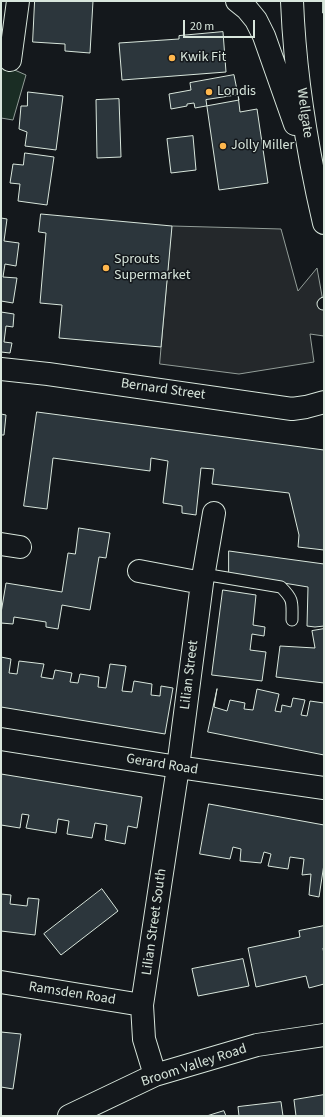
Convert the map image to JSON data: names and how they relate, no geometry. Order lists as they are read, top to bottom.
{
  "streets": {
    "street": [
      "Wellgate",
      "Bernard Street",
      "Lilian Street",
      "Gerard Road",
      "Lilian Street South",
      "Ramsden Road",
      "Broom Valley Road"
    ]
  },
  "crossings": [
    ["Lilian Street", "Gerard Road"],
    ["Lilian Street", "Lilian Street South"],
    ["Gerard Road", "Lilian Street South"],
    ["Lilian Street South", "Ramsden Road"],
    ["Lilian Street South", "Broom Valley Road"]
  ],
  "places": [
    "Kwik Fit",
    "Londis",
    "Jolly Miller",
    "Sprouts Supermarket"
  ],
  "scale_bar": "20 m"
}
